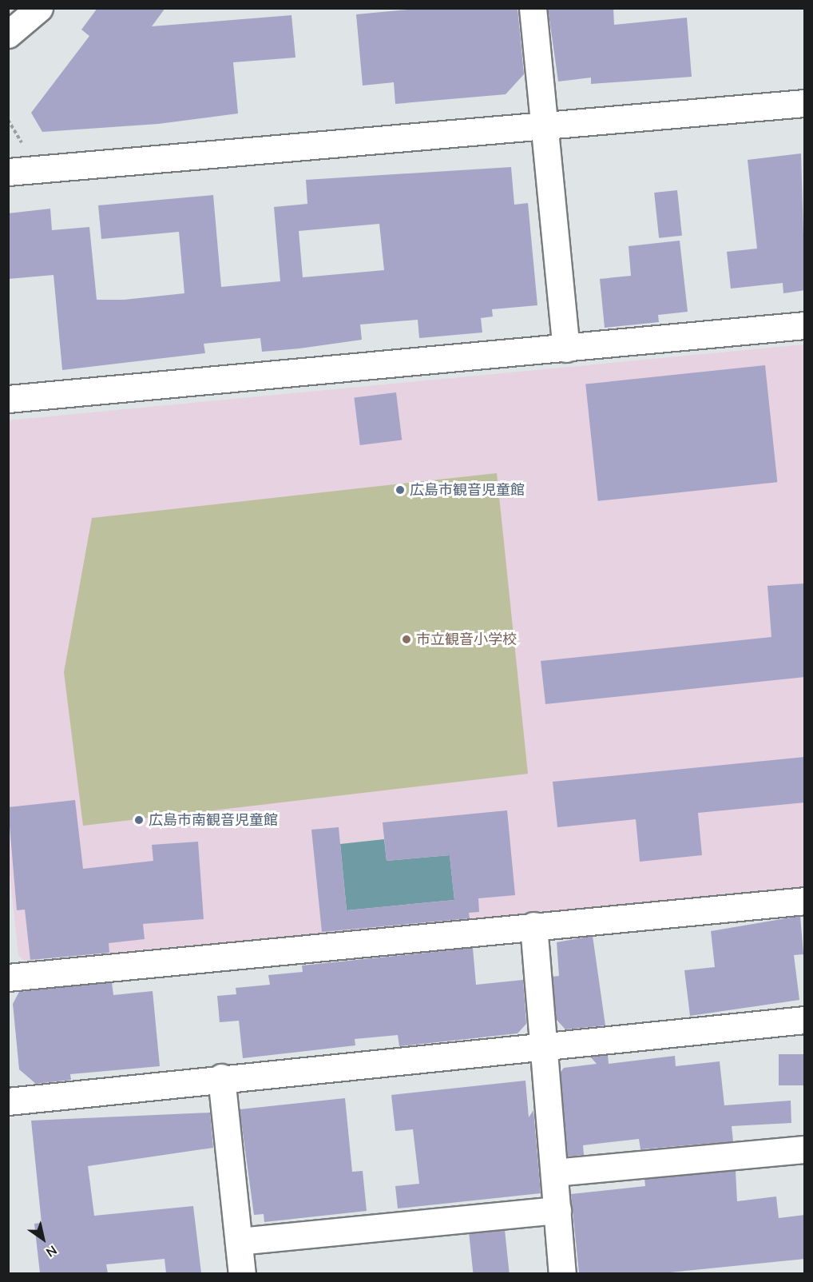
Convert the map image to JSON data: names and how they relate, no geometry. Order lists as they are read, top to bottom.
{
  "places": ["広島市観音児童館", "市立観音小学校", "広島市南観音児童館"],
  "north": "bottom right"
}
